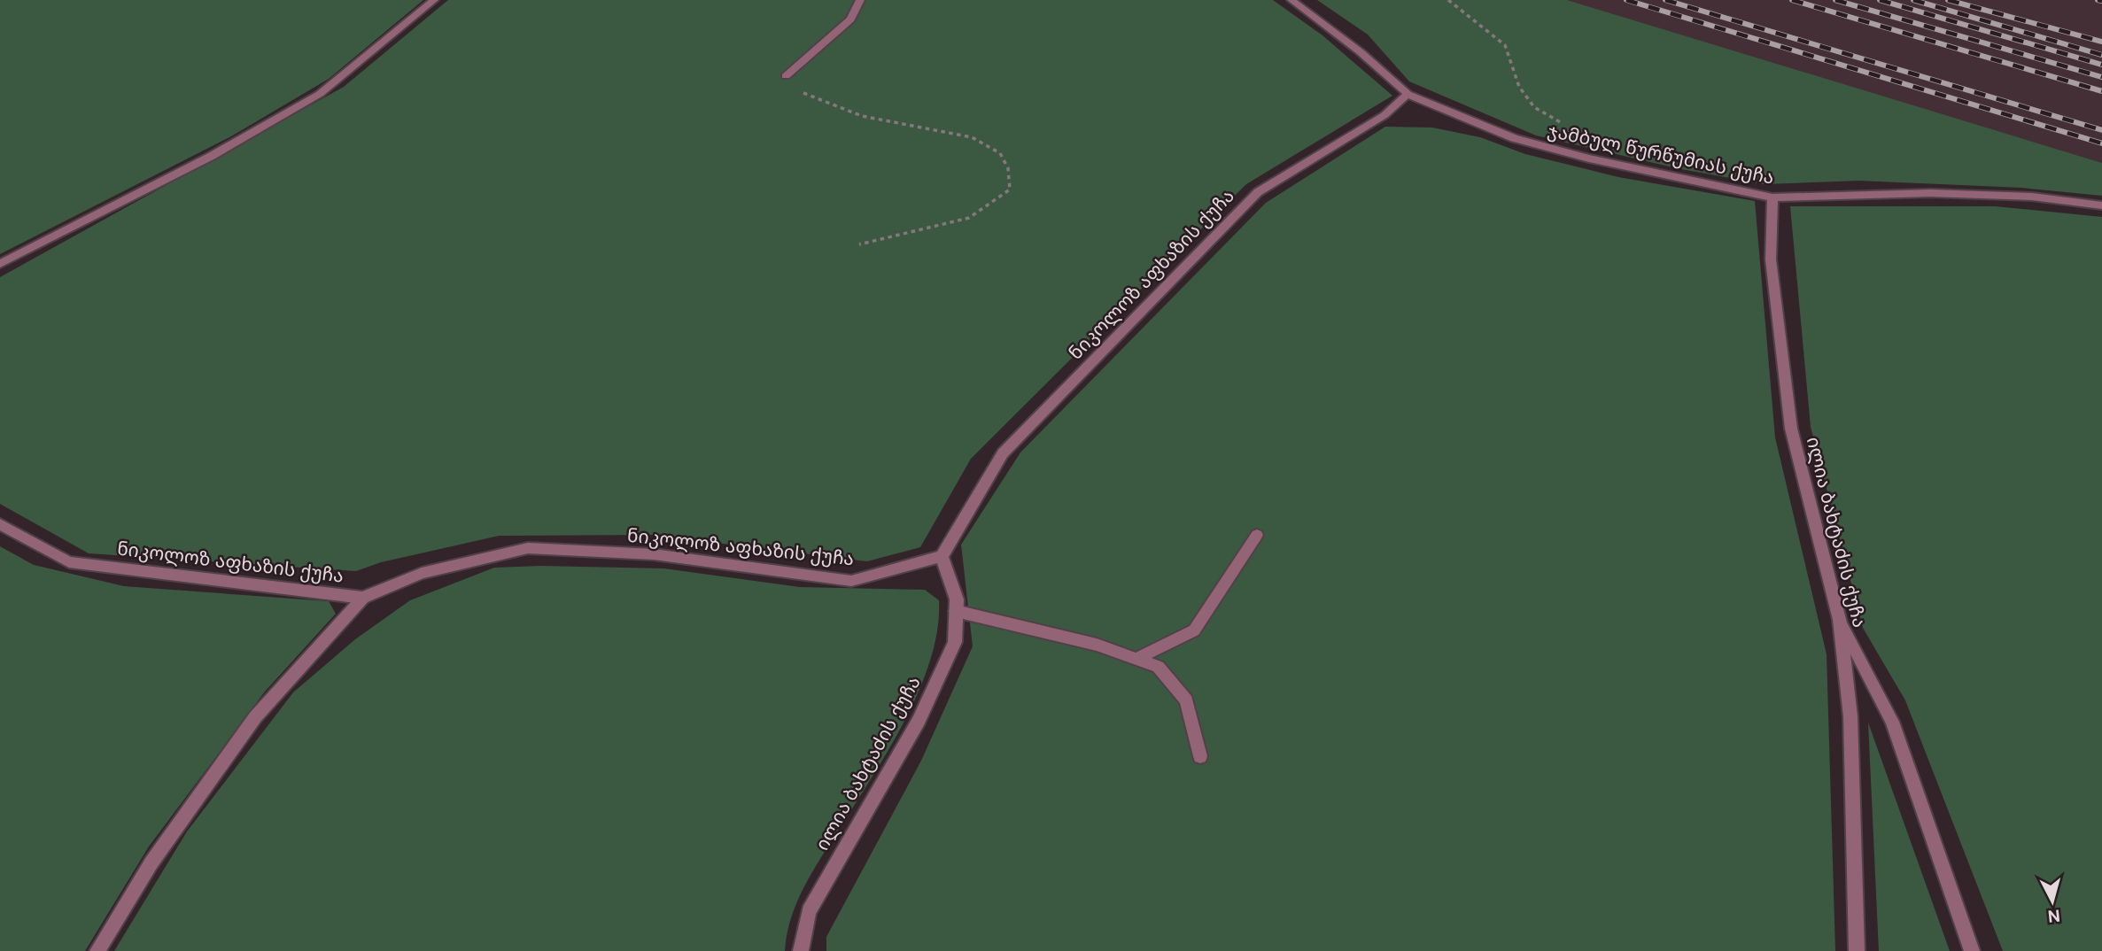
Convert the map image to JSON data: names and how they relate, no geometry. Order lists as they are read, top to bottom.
{
  "streets": {
    "street": ["ჯამბულ წურწუმიას ქუჩა", "ნიკოლოზ აფხაზის ქუჩა", "ილია ბახტაძის ქუჩა"]
  },
  "crossings": [
    ["ჯამბულ წურწუმიას ქუჩა", "ნიკოლოზ აფხაზის ქუჩა"],
    ["ჯამბულ წურწუმიას ქუჩა", "ილია ბახტაძის ქუჩა"],
    ["ნიკოლოზ აფხაზის ქუჩა", "ილია ბახტაძის ქუჩა"]
  ],
  "north": "bottom"
}
